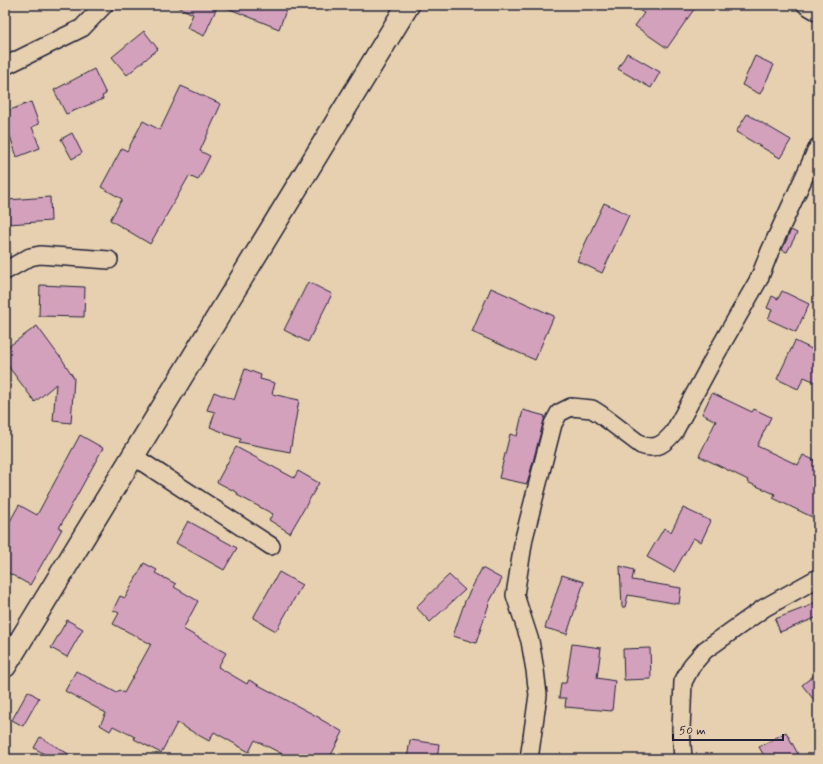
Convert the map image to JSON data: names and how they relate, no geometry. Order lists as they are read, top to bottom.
{
  "scale_bar": "50 m"
}
